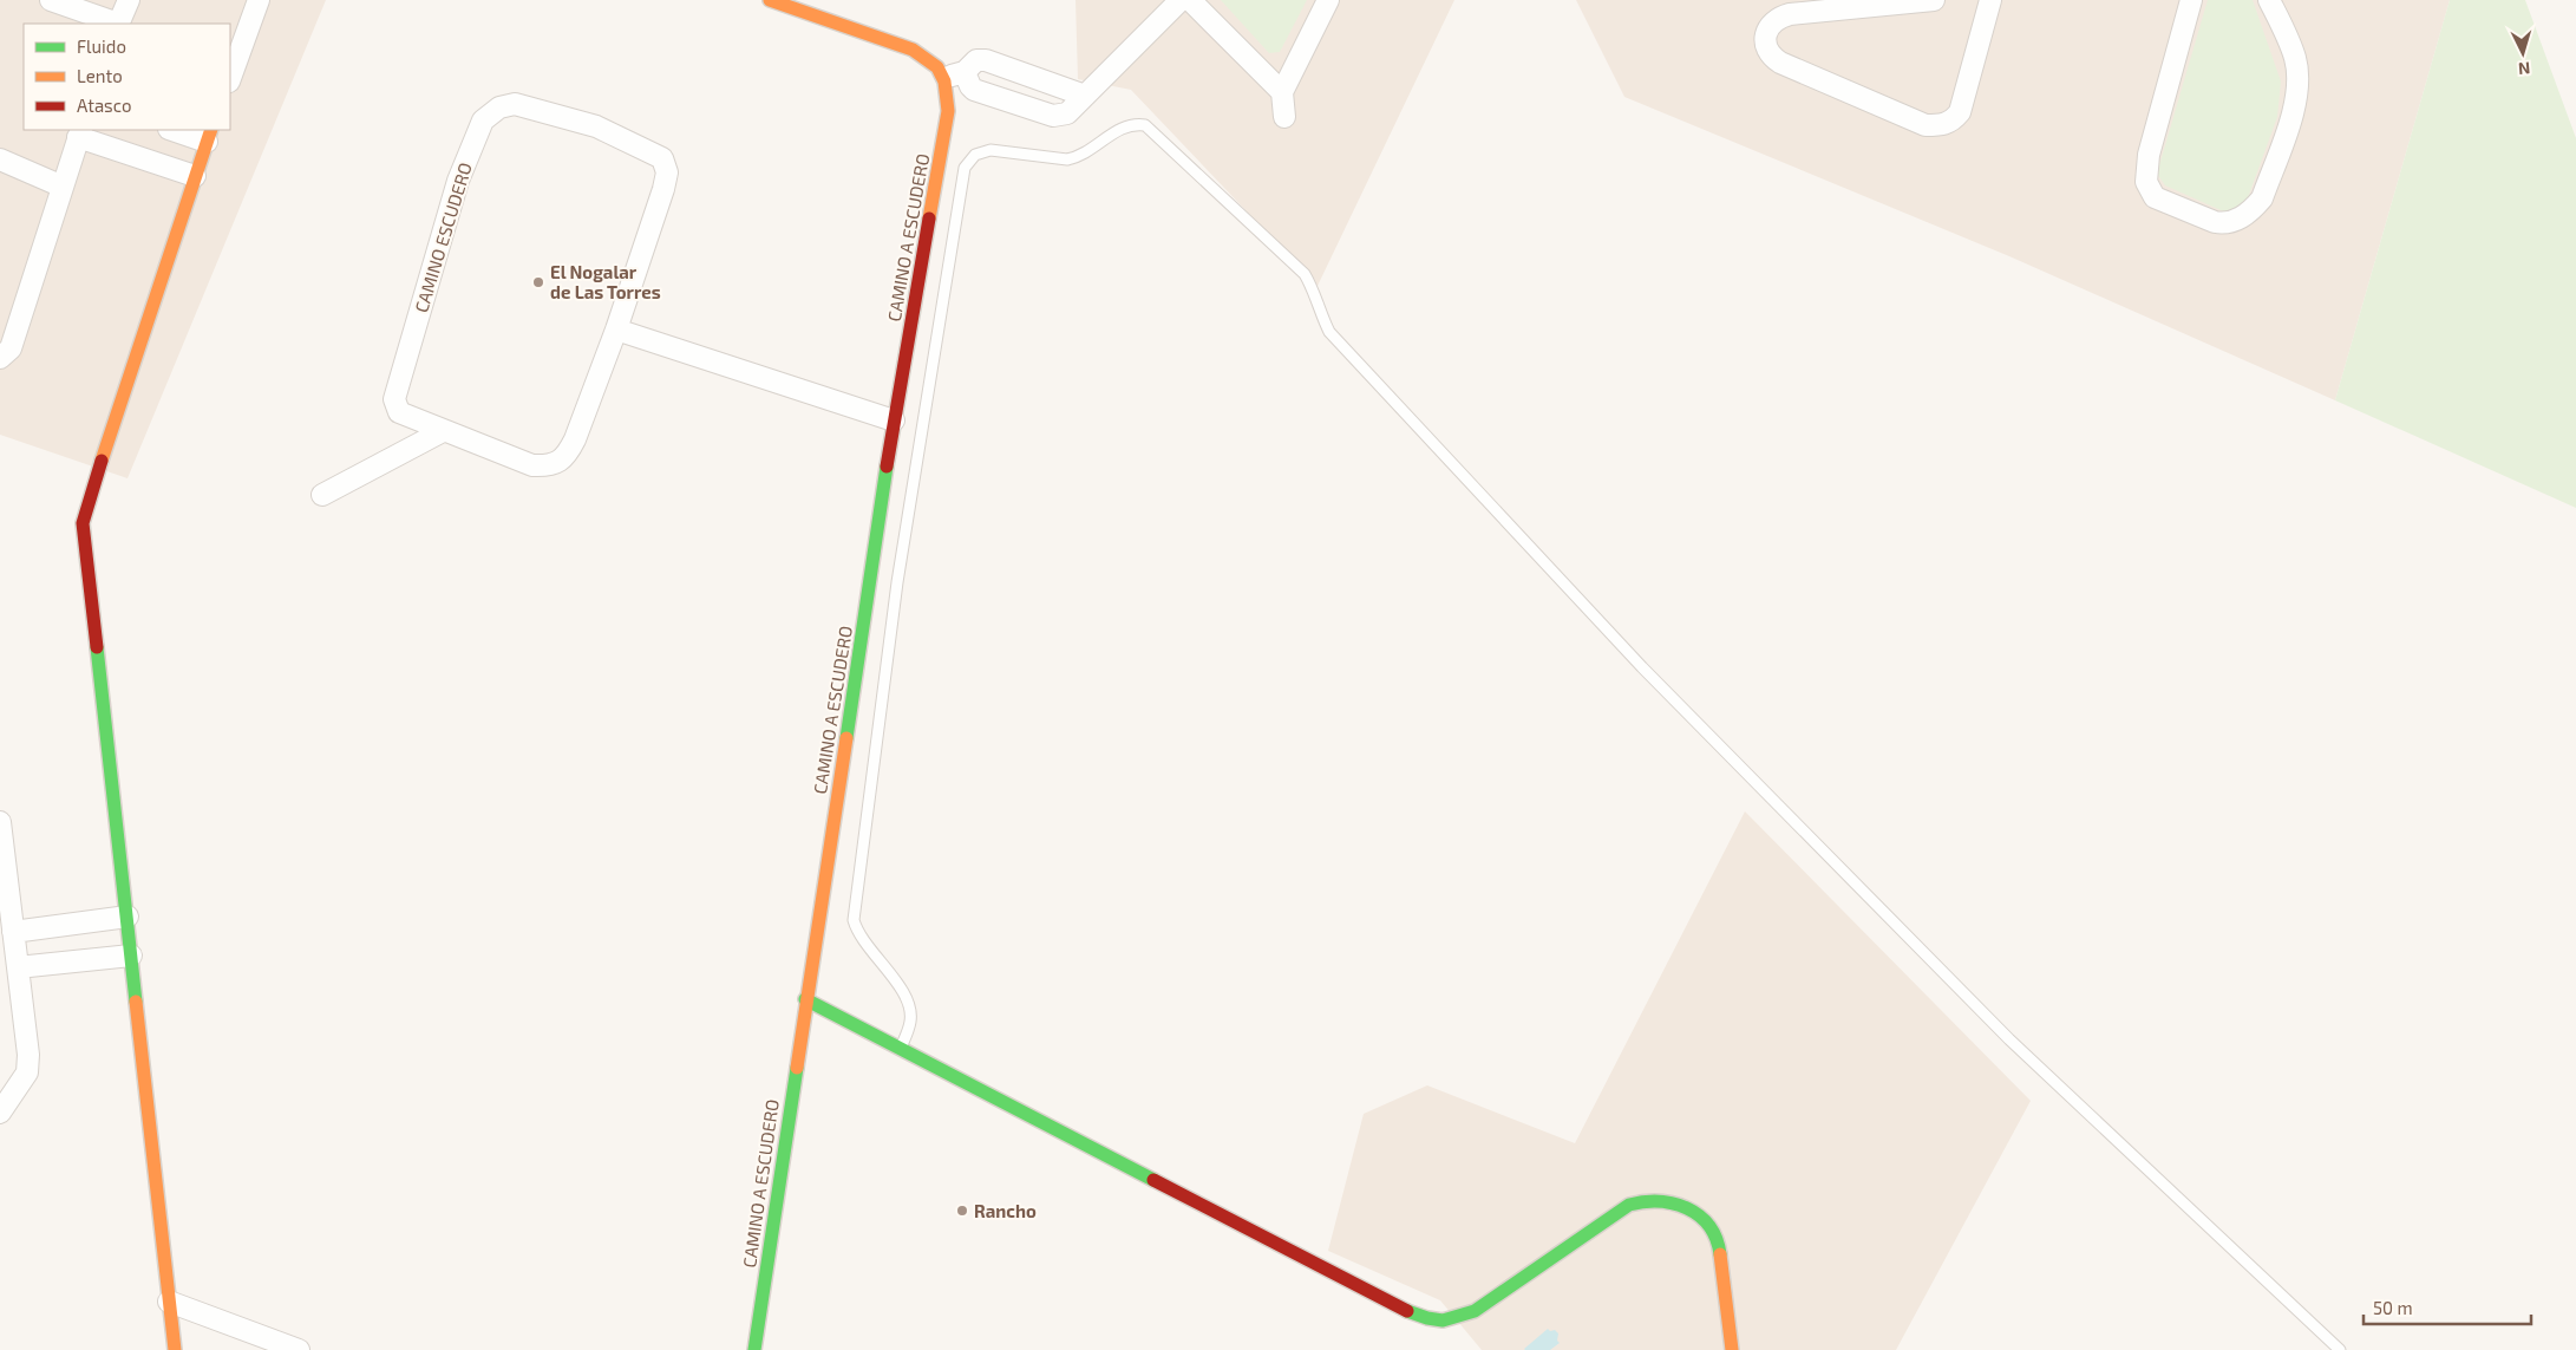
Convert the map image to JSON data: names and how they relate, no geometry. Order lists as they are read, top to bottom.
{
  "streets": {
    "street": ["CAMINO ESCUDERO", "CAMINO A ESCUDERO"]
  },
  "places": ["El Nogalar de Las Torres", "Rancho"],
  "legend": ["Fluido", "Lento", "Atasco"],
  "scale_bar": "50 m",
  "north": "bottom"
}
